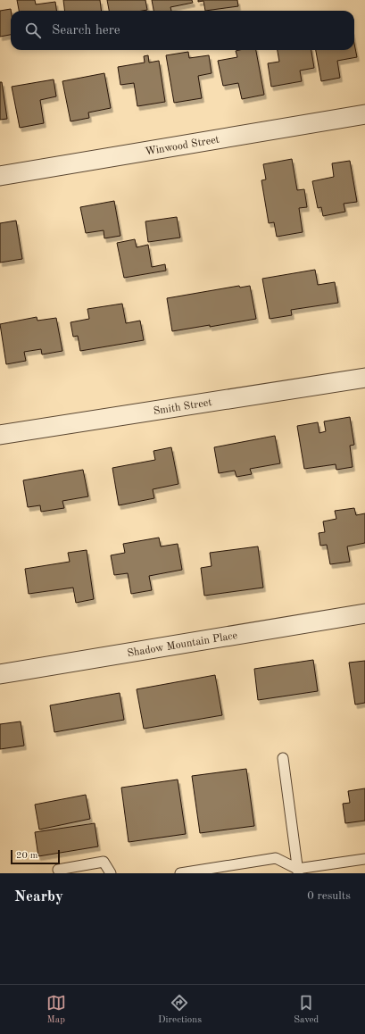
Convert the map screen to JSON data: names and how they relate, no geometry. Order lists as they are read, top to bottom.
{
  "streets": {
    "street": ["Winwood Street", "Smith Street", "Shadow Mountain Place"]
  },
  "scale_bar": "20 m",
  "page": {
    "search": "Search here",
    "scale": "20 m",
    "heading": ["Nearby", "0 results"],
    "nav": ["Map", "Directions", "Saved"]
  }
}
